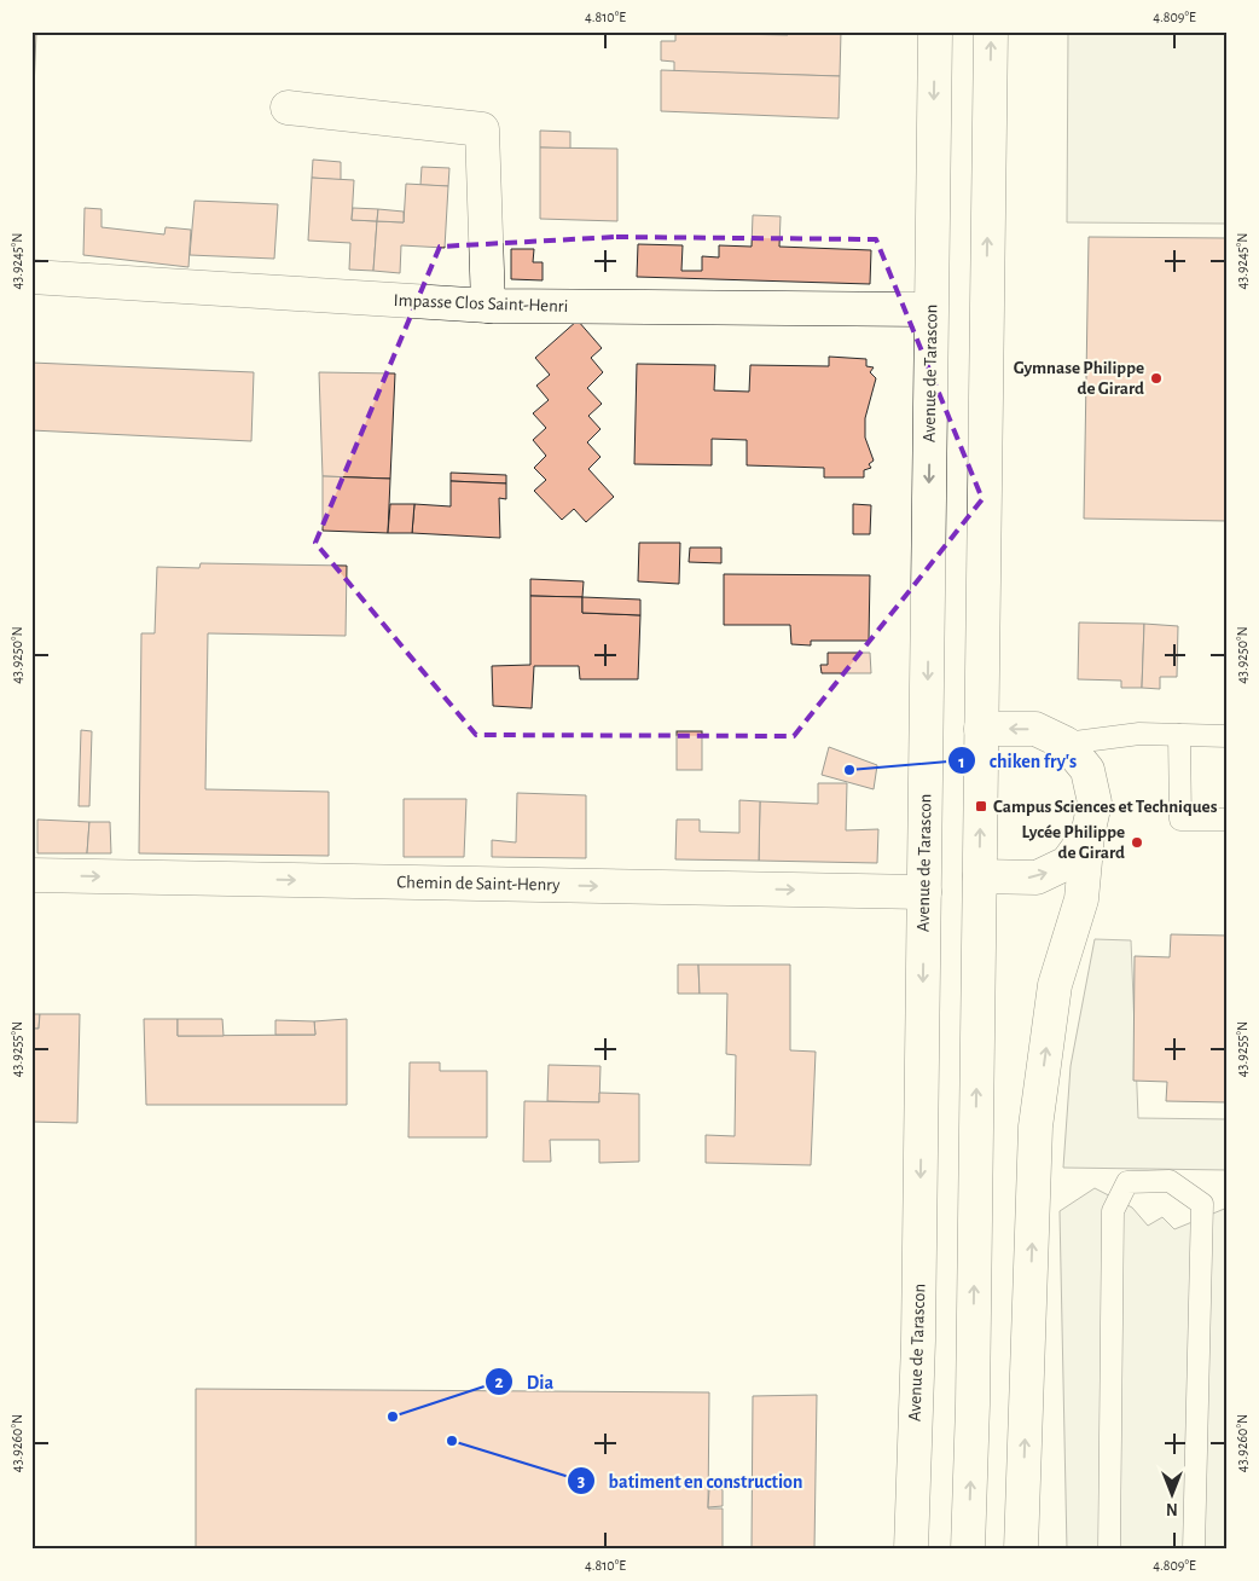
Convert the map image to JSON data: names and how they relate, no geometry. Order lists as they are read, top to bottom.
{
  "streets": {
    "street": ["Impasse Clos Saint-Henri", "Avenue de Tarascon", "Chemin de Saint-Henry"]
  },
  "crossings": [
    ["Impasse Clos Saint-Henri", "Avenue de Tarascon"],
    ["Avenue de Tarascon", "Chemin de Saint-Henry"]
  ],
  "one_way": ["Chemin de Saint-Henry"],
  "places": {
    "other": [
      "Gymnase Philippe de Girard",
      "chiken fry's",
      "Lycée Philippe de Girard",
      "Dia",
      "batiment en construction"
    ],
    "transit": ["Campus Sciences et Techniques"]
  },
  "north": "bottom",
  "coordinates": [
    "4.810°E",
    "4.809°E",
    "43.9245°N",
    "43.9250°N",
    "43.9255°N",
    "43.9260°N"
  ]
}
